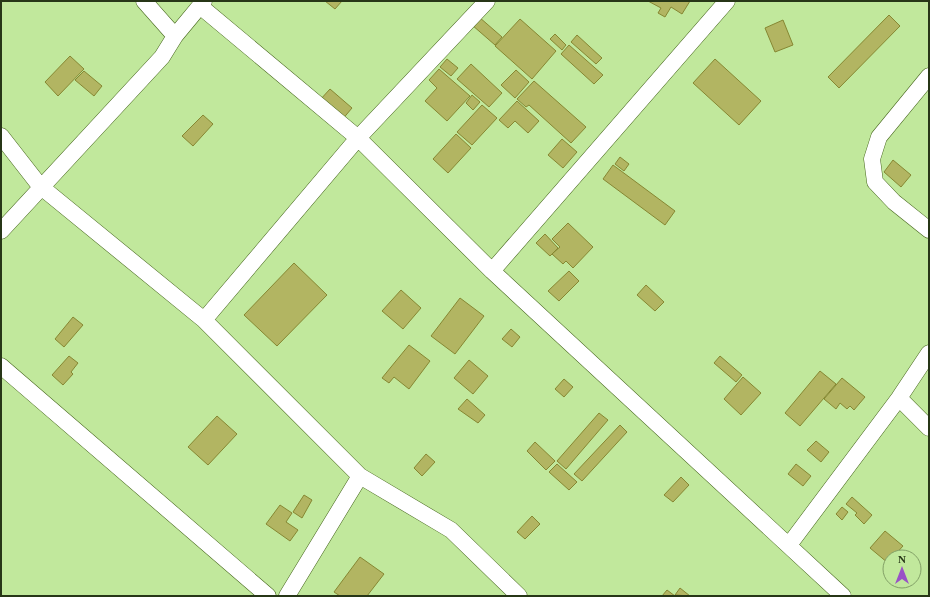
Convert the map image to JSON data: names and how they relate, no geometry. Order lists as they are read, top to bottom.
{
  "north": "top"
}
